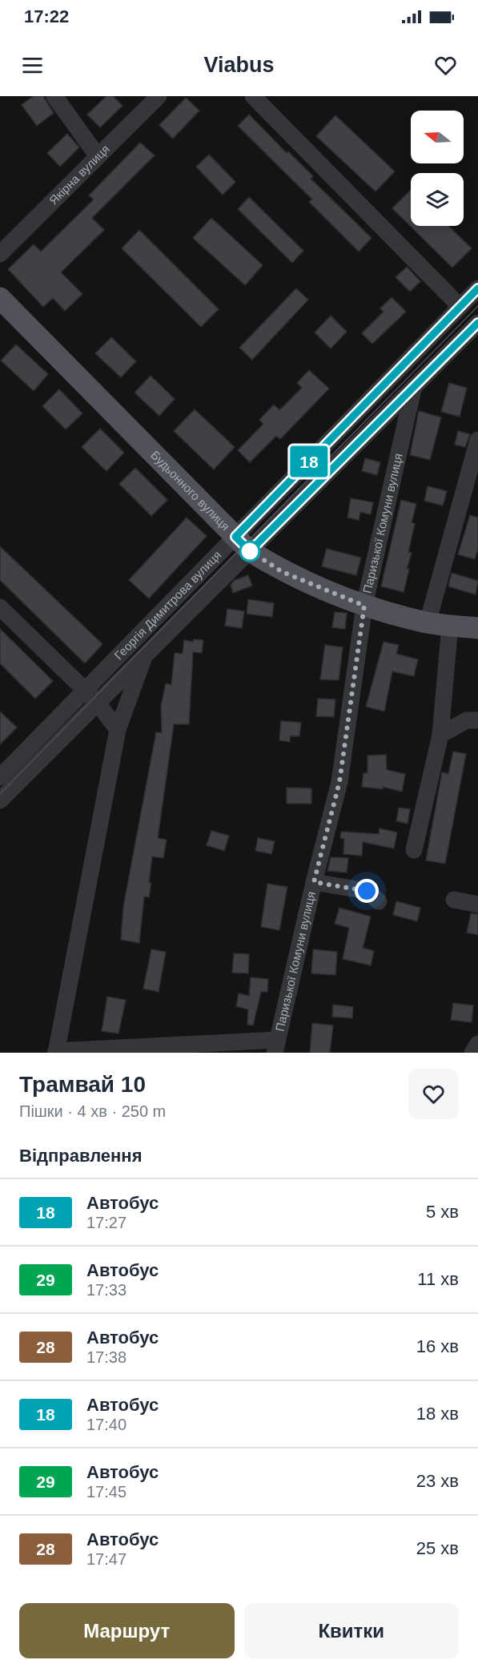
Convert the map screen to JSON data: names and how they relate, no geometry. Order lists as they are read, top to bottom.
{
  "streets": {
    "main road": ["Будьонного вулиця"],
    "street": ["Якірна вулиця", "Паризької Комуни вулиця", "Георгія Димитрова вулиця"]
  },
  "crossings": [
    ["Будьонного вулиця", "Паризької Комуни вулиця"],
    ["Будьонного вулиця", "Георгія Димитрова вулиця"],
    ["Паризької Комуни вулиця", "Георгія Димитрова вулиця"]
  ],
  "lines": ["bus line 18"],
  "north": "left",
  "page": {
    "status": "17:22",
    "header": "Viabus",
    "on_map": "18",
    "heading": [
      ["Трамвай 10", "Пішки · 4 хв · 250 m"],
      "Відправлення"
    ],
    "list": [
      {
        "mark": "18",
        "name": "Автобус",
        "note": "17:27",
        "value": "5 хв"
      },
      {
        "mark": "29",
        "name": "Автобус",
        "note": "17:33",
        "value": "11 хв"
      },
      {
        "mark": "28",
        "name": "Автобус",
        "note": "17:38",
        "value": "16 хв"
      },
      {
        "mark": "18",
        "name": "Автобус",
        "note": "17:40",
        "value": "18 хв"
      },
      {
        "mark": "29",
        "name": "Автобус",
        "note": "17:45",
        "value": "23 хв"
      },
      {
        "mark": "28",
        "name": "Автобус",
        "note": "17:47",
        "value": "25 хв"
      }
    ],
    "buttons": ["Маршрут", "Квитки"]
  }
}
